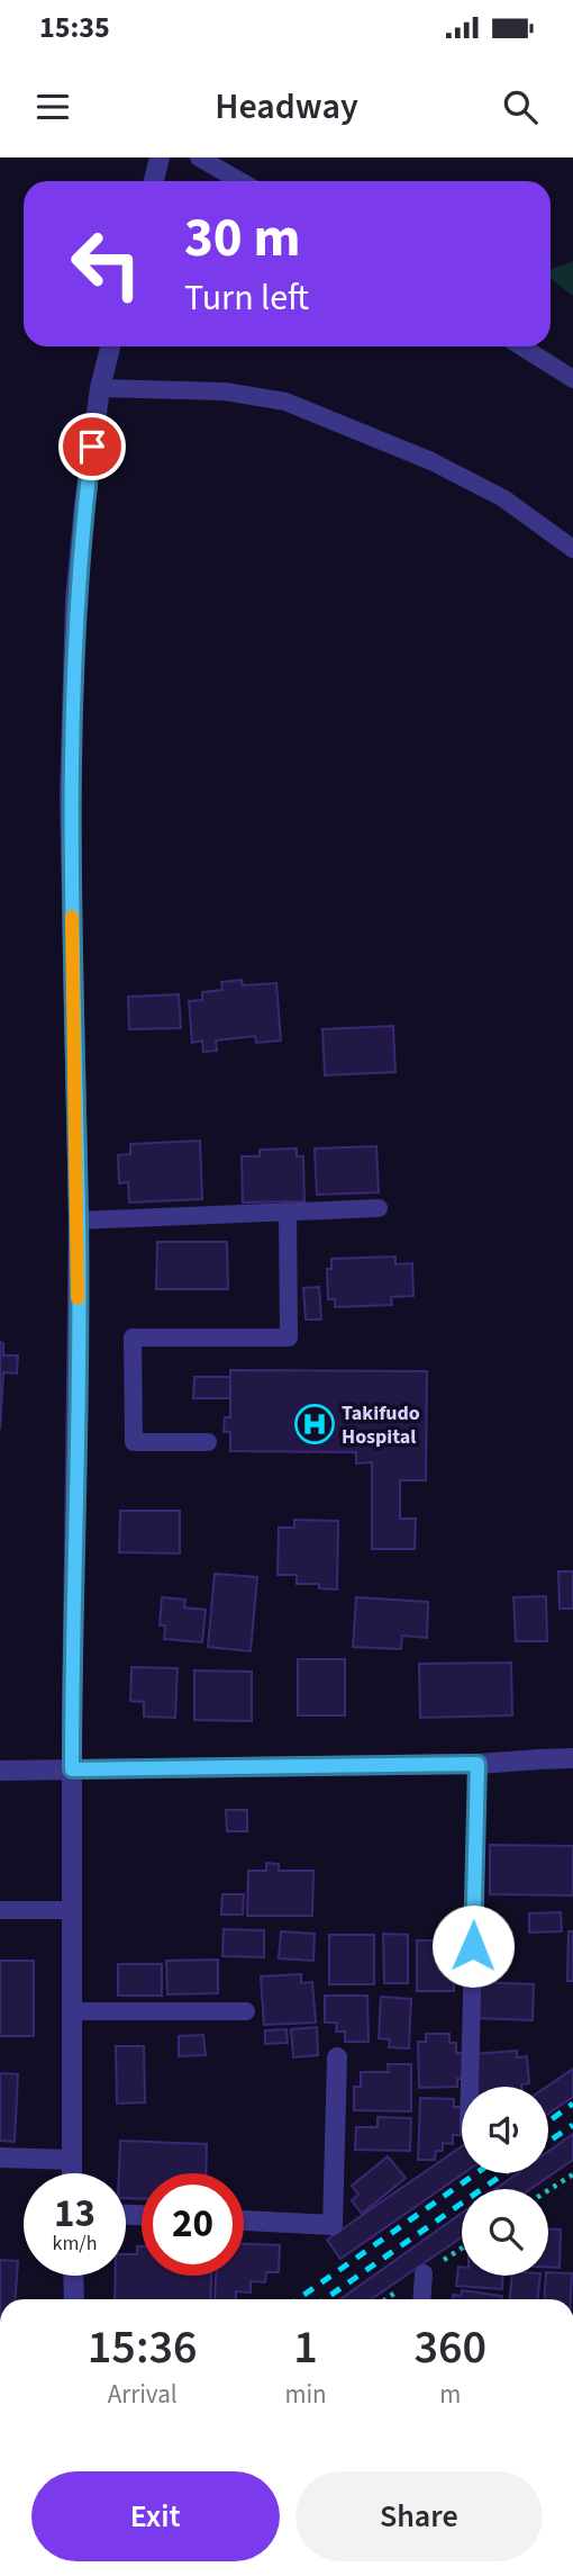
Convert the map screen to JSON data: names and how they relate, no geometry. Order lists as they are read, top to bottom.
{
  "places": {
    "hospital": ["Takifudo Hospital"]
  },
  "page": {
    "status": "15:35",
    "header": "Headway",
    "turn": ["30 m", "Turn left"],
    "speed": "13 km/h",
    "limit": "20",
    "eta": [
      "15:36",
      "Arrival",
      "1",
      "min",
      "360",
      "m"
    ],
    "buttons": ["Exit", "Share"]
  }
}
